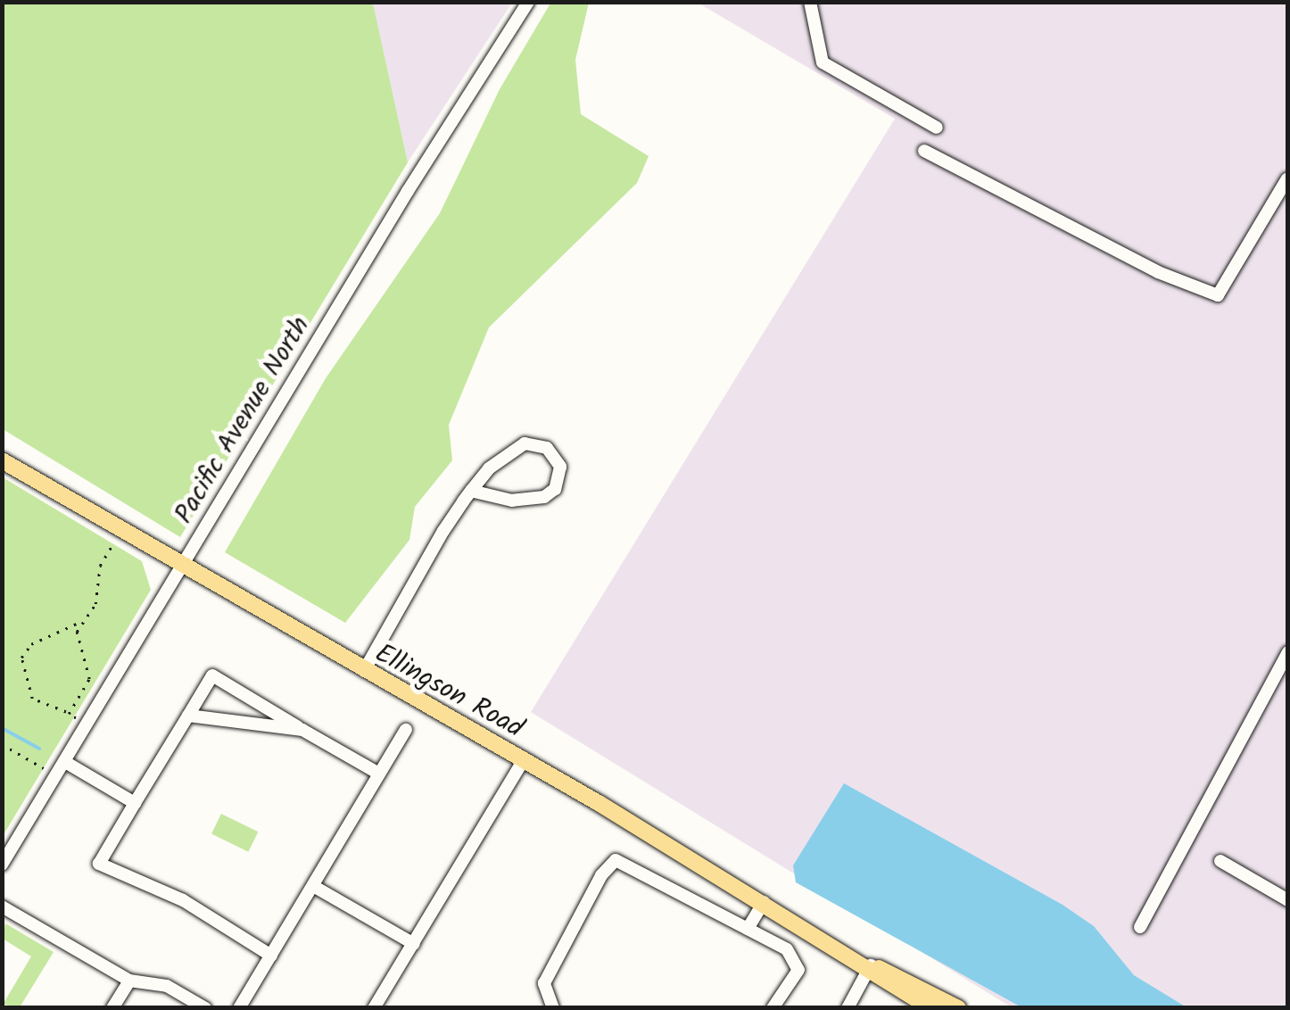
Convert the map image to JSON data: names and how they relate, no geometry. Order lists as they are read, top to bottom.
{
  "streets": {
    "main road": ["Ellingson Road"],
    "street": ["Pacific Avenue North"]
  },
  "crossings": [
    ["Pacific Avenue North", "Ellingson Road"]
  ]
}
